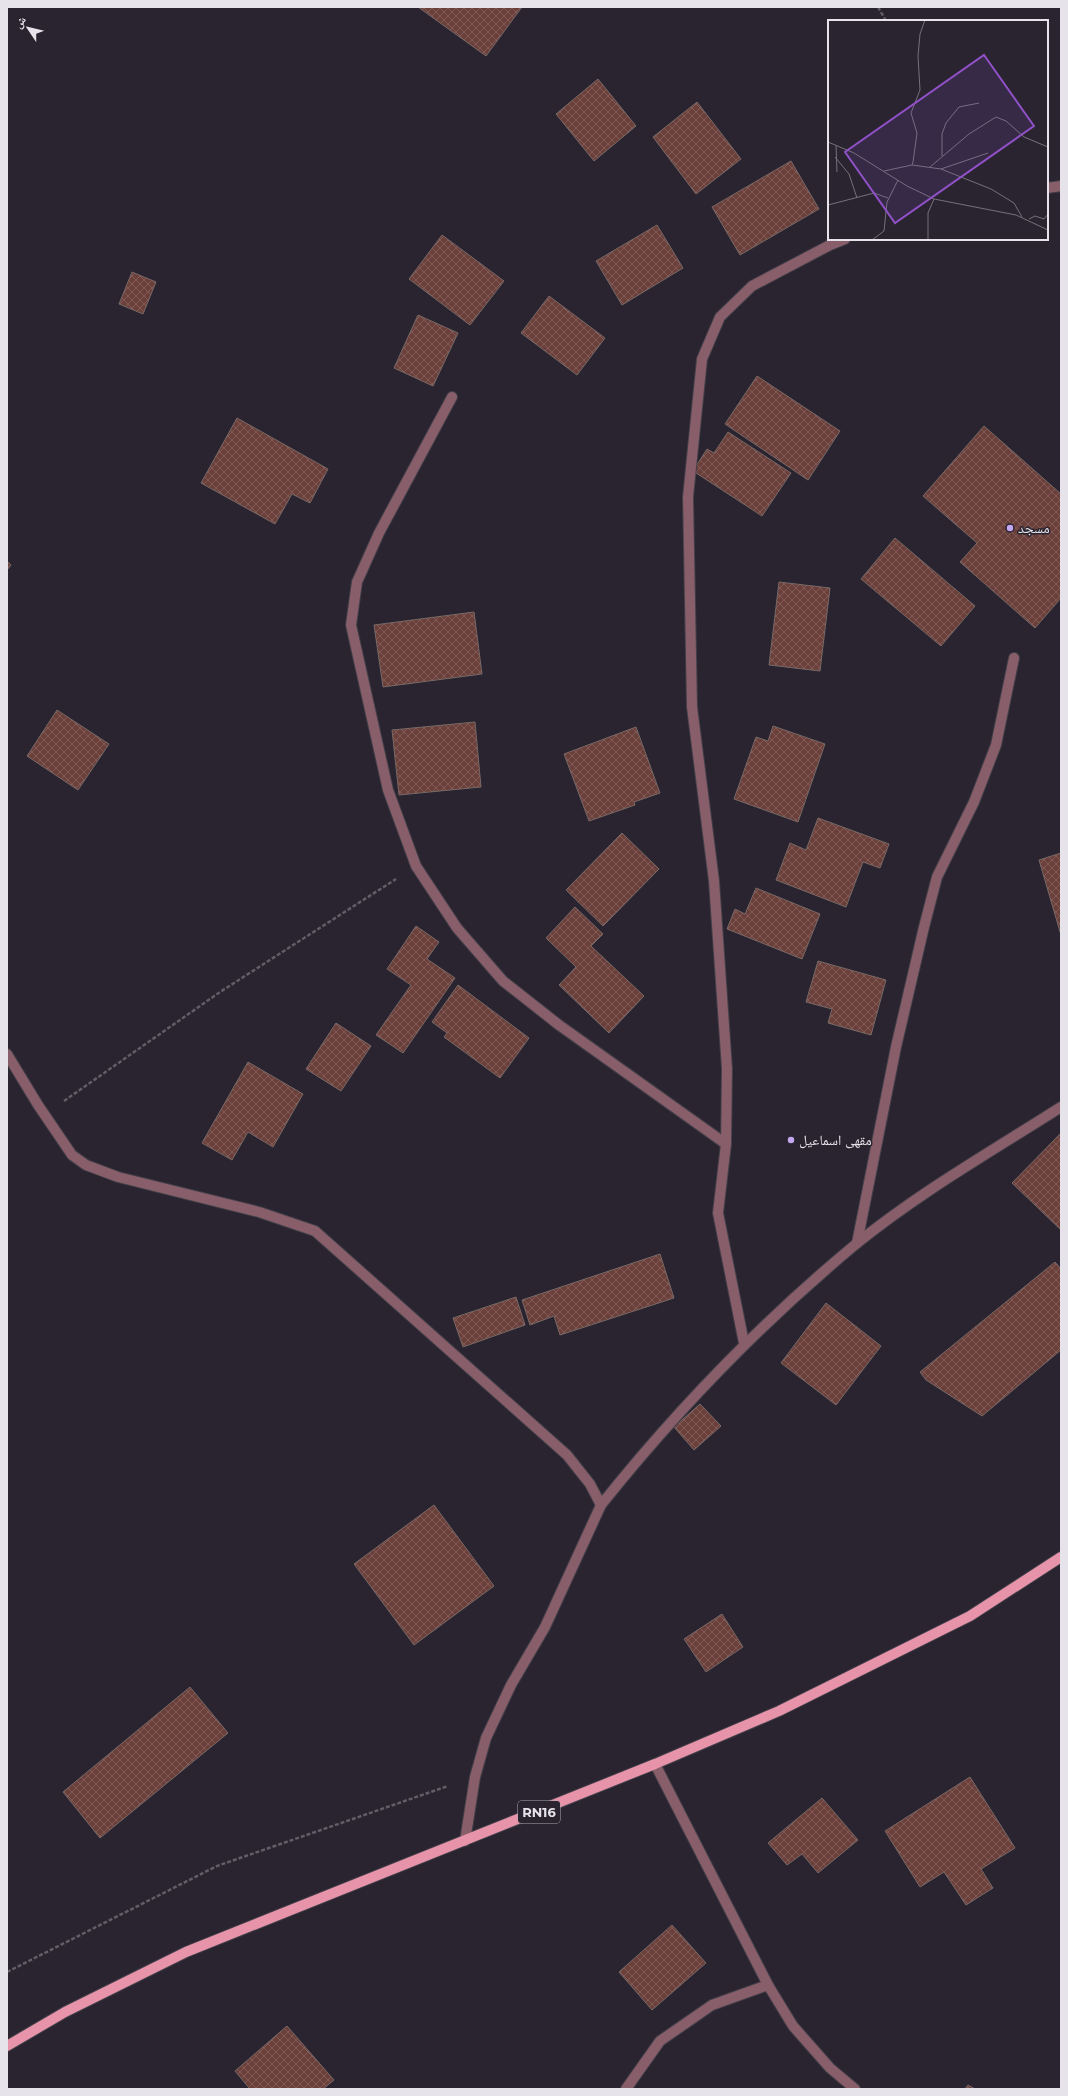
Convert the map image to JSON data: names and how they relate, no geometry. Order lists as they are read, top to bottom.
{
  "streets": {
    "main road": ["RN16"]
  },
  "places": ["مسجد", "مقهى اسماعيل"],
  "north": "top left"
}
